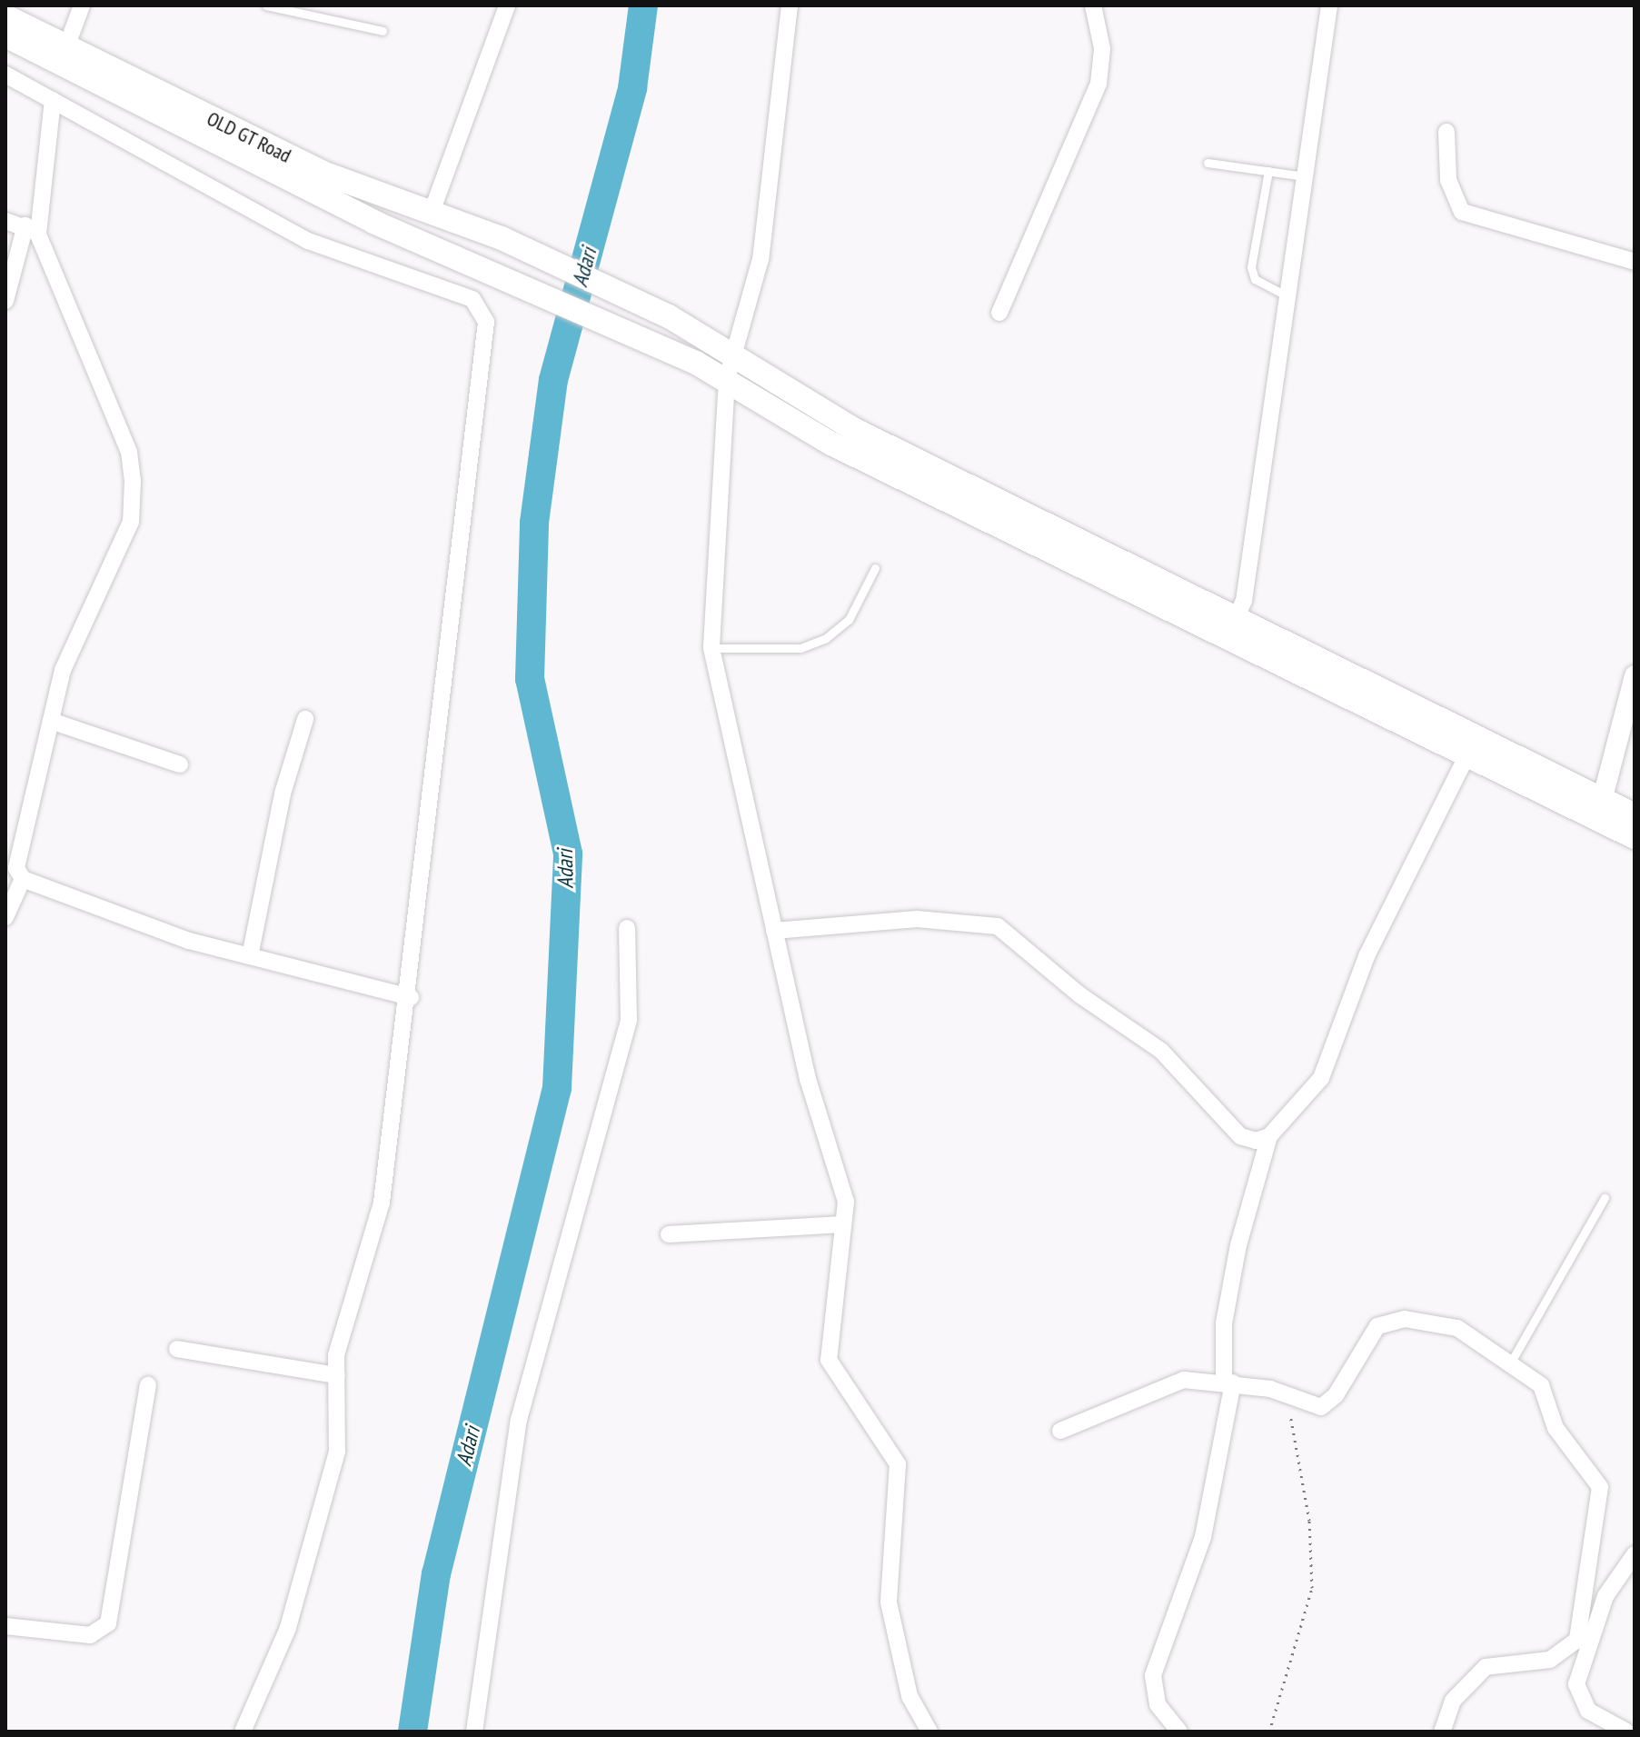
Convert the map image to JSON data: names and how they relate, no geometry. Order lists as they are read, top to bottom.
{
  "streets": {
    "main road": ["OLD GT Road"]
  },
  "water": ["Adari"]
}
